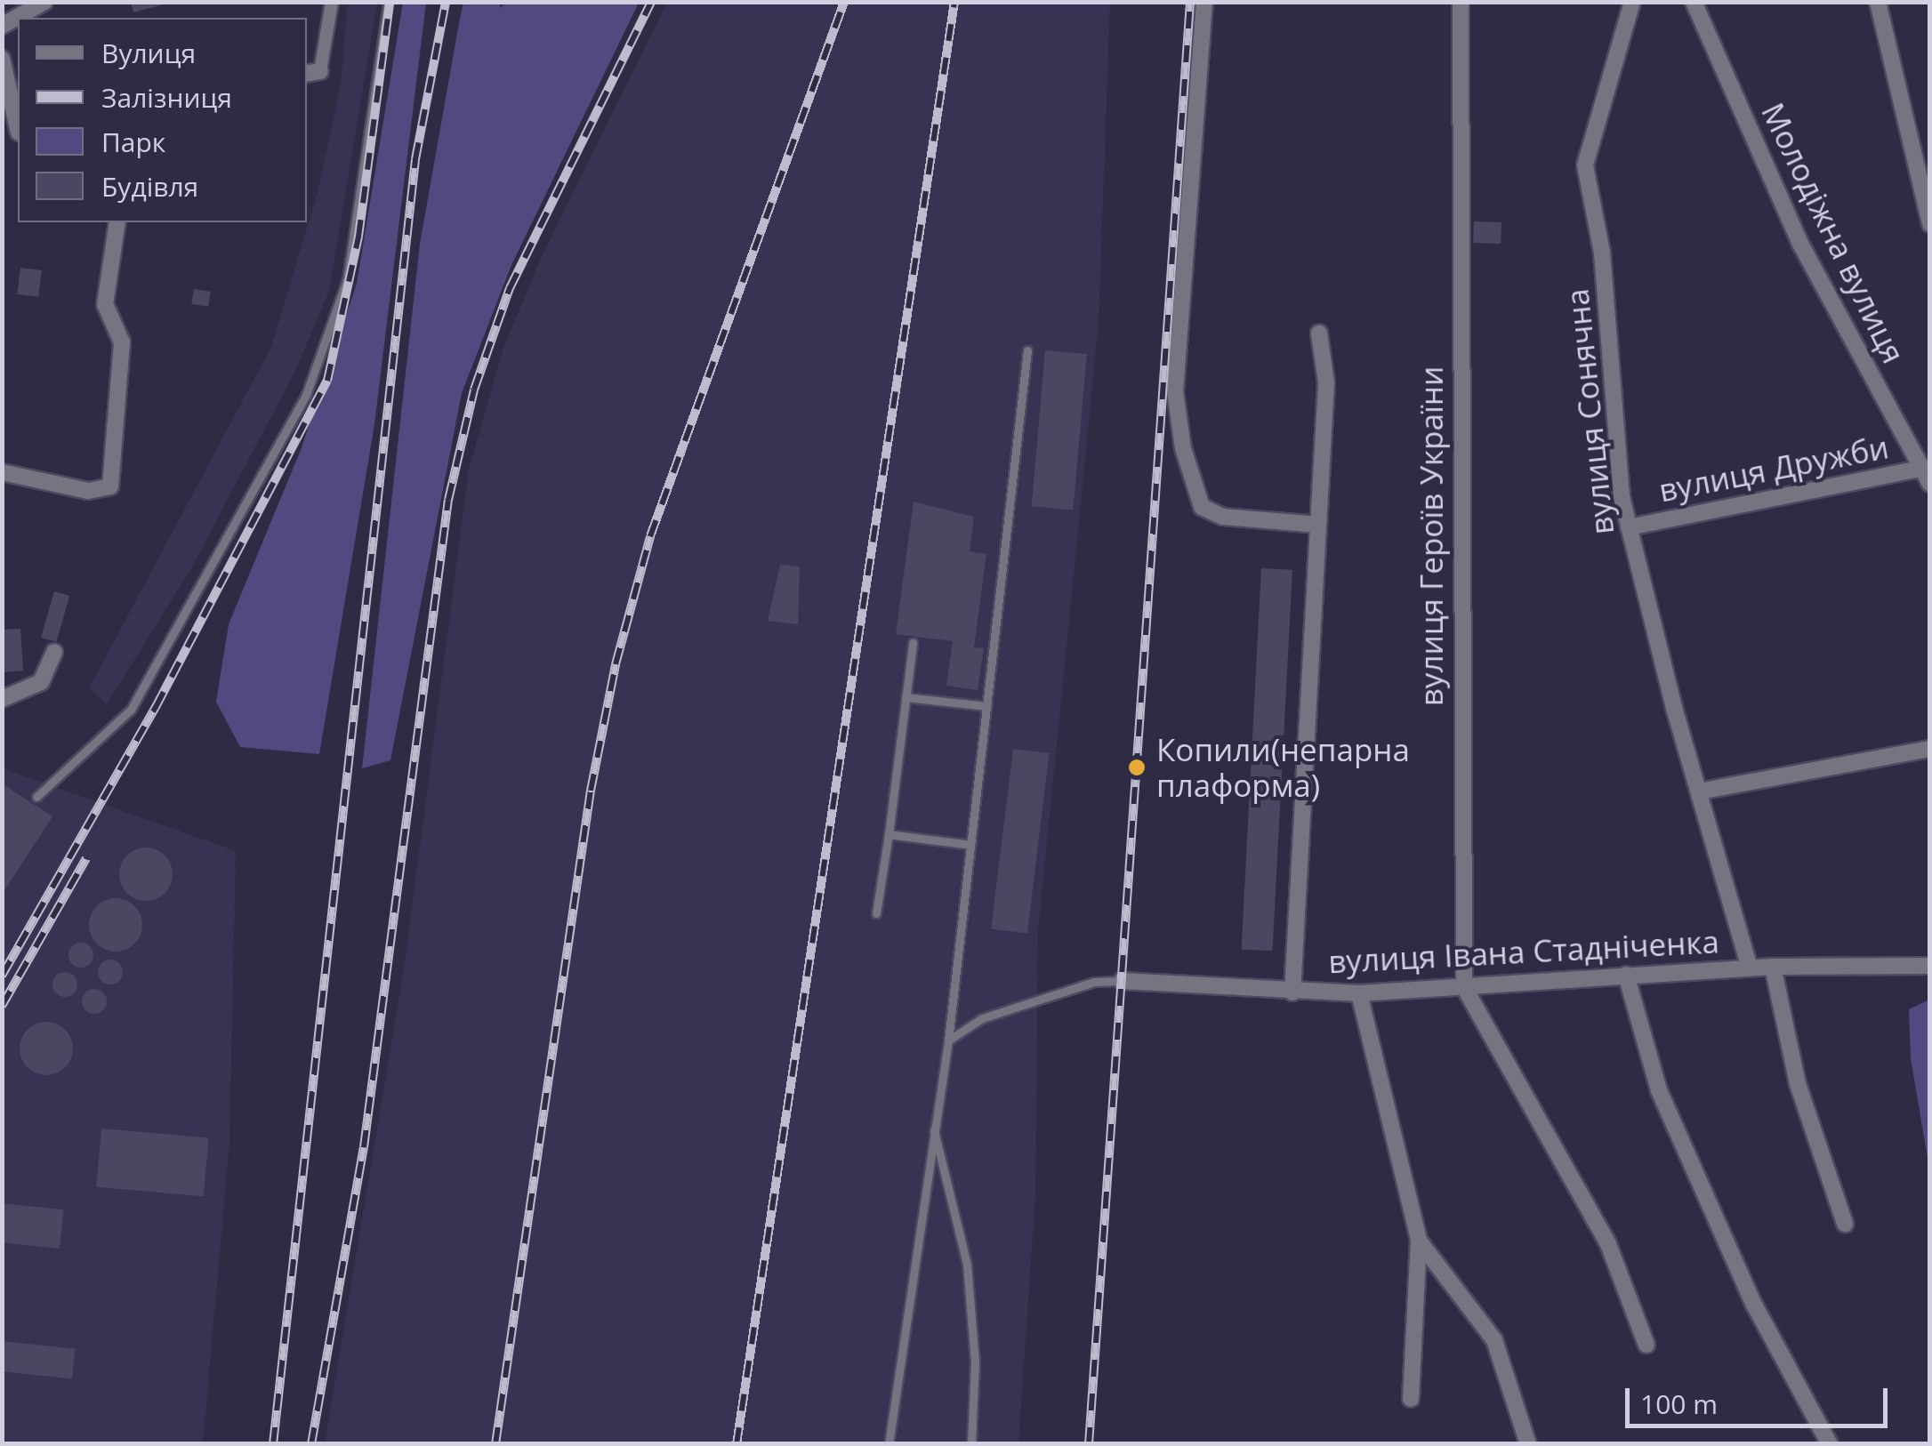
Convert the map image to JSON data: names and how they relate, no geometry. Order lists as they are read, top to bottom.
{
  "streets": {
    "street": [
      "Молодіжна вулиця",
      "вулиця Сонячна",
      "вулиця Дружби",
      "вулиця Героїв України",
      "вулиця Івана Стадніченка"
    ]
  },
  "crossings": [
    ["Молодіжна вулиця", "вулиця Дружби"],
    ["вулиця Сонячна", "вулиця Дружби"],
    ["вулиця Сонячна", "вулиця Івана Стадніченка"],
    ["вулиця Героїв України", "вулиця Івана Стадніченка"]
  ],
  "places": ["Копили(непарна плаформа)"],
  "legend": [
    "Вулиця",
    "Залізниця",
    "Парк",
    "Будівля"
  ],
  "scale_bar": "100 m"
}
